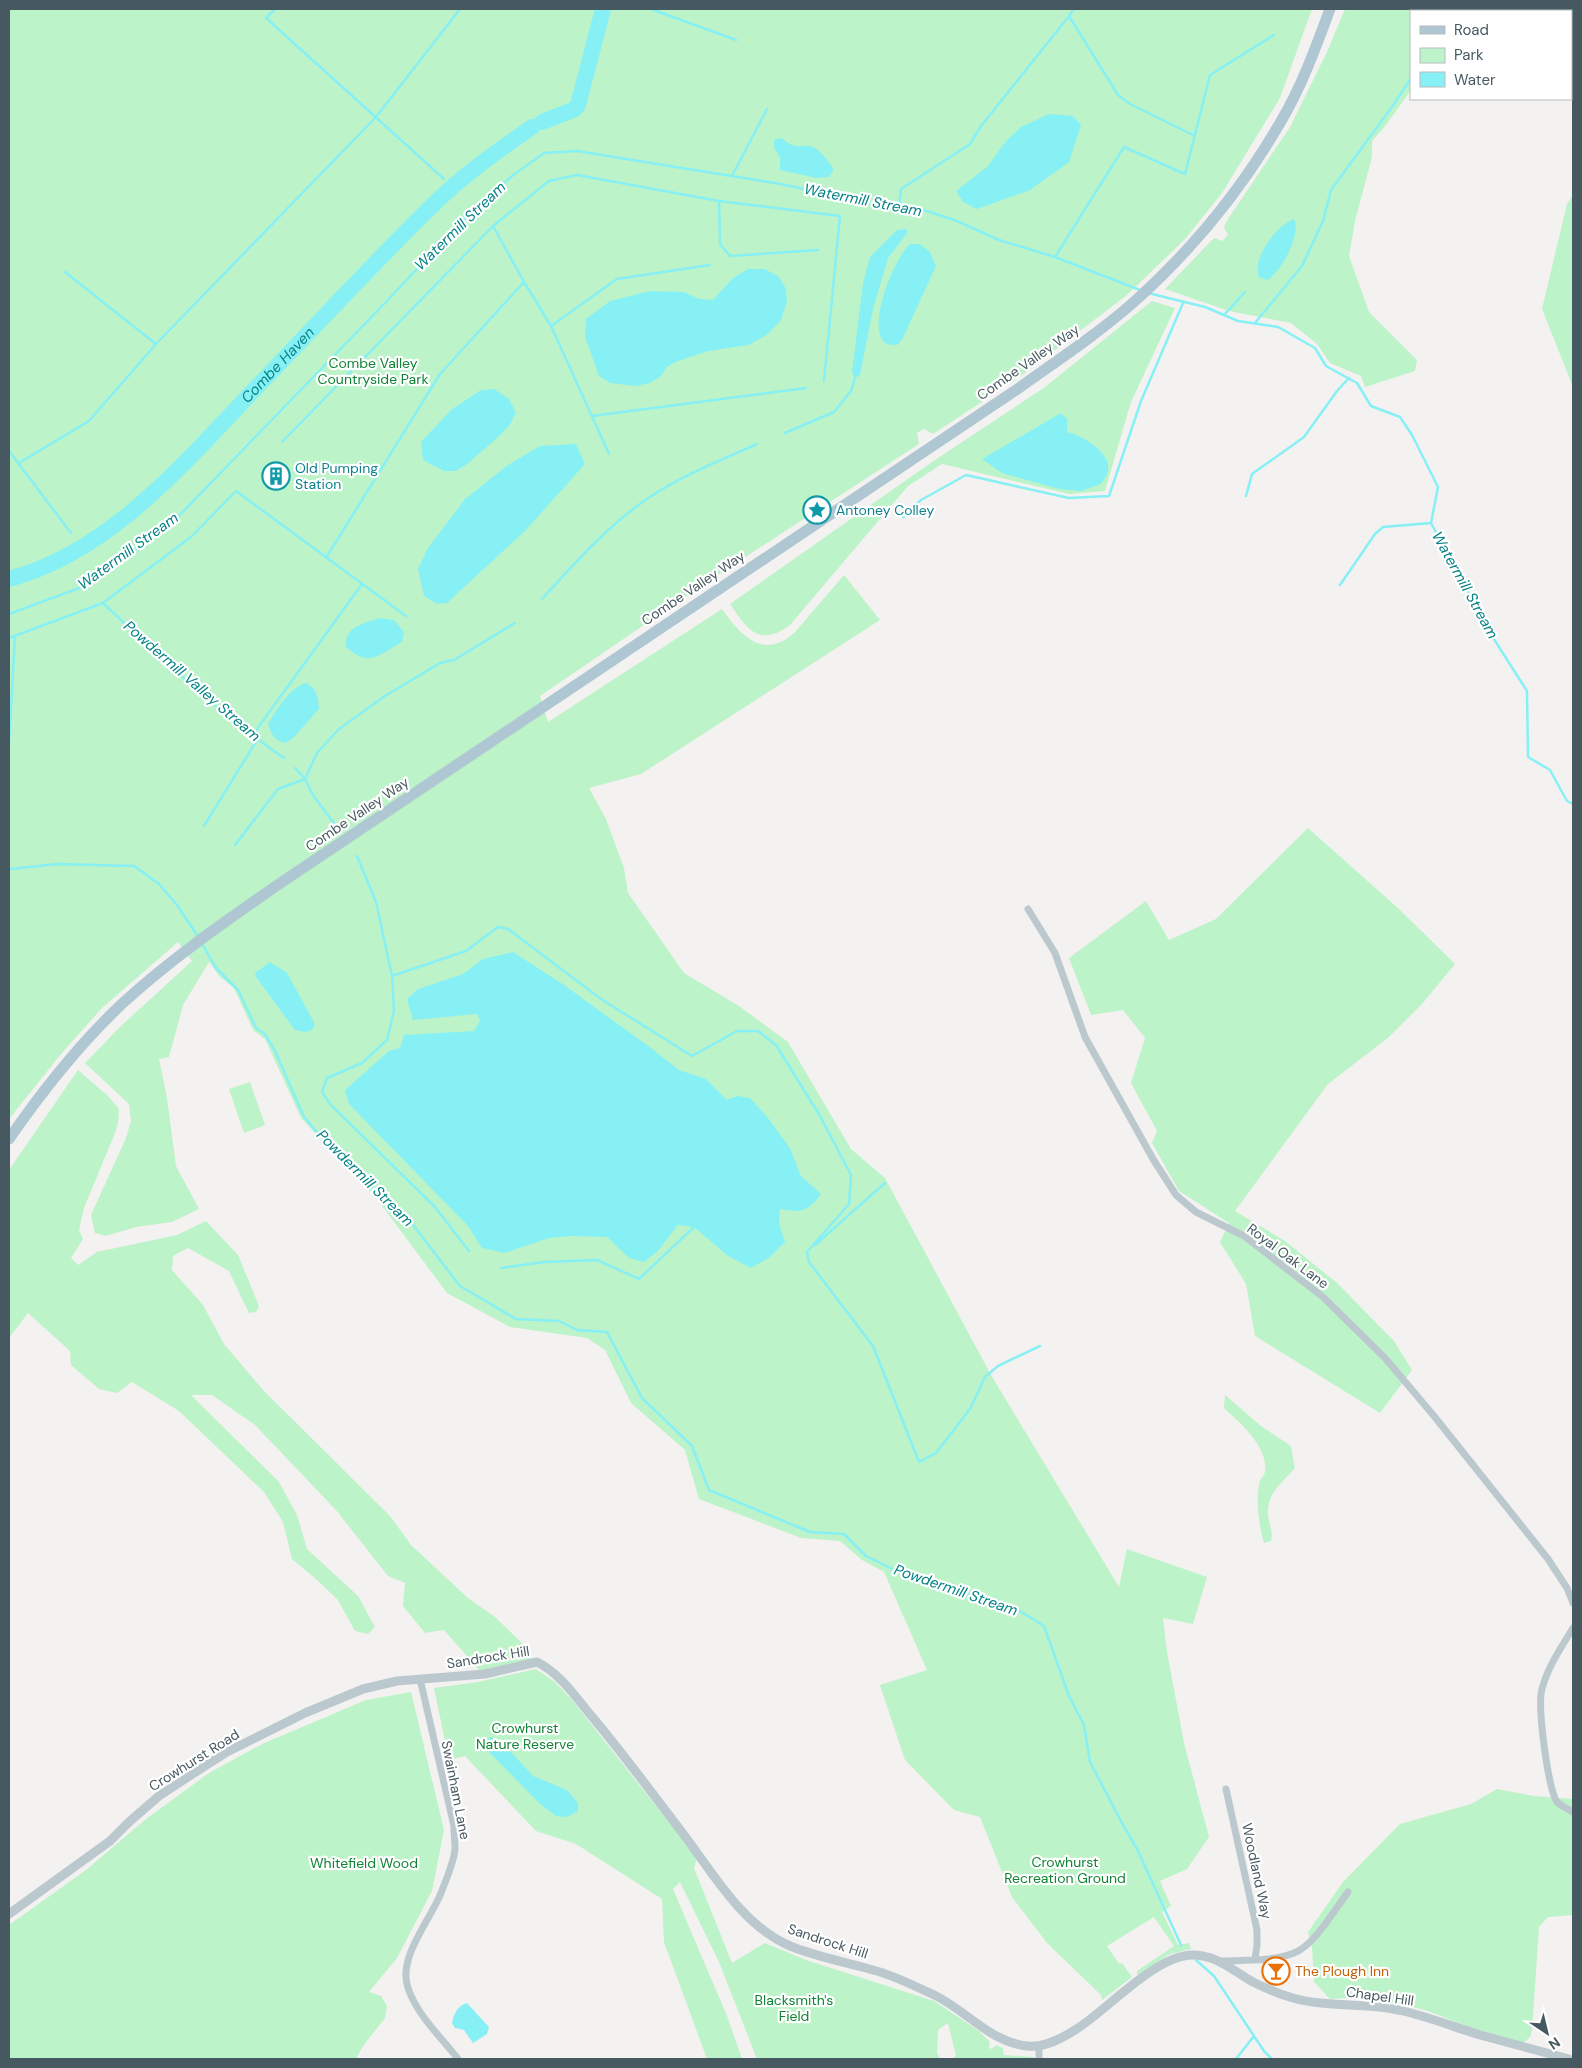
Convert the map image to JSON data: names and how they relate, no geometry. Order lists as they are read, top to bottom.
{
  "streets": {
    "main road": ["Combe Valley Way"],
    "street": [
      "Royal Oak Lane",
      "Sandrock Hill",
      "Crowhurst Road",
      "Swainham Lane",
      "Woodland Way",
      "Chapel Hill"
    ]
  },
  "crossings": [
    ["Sandrock Hill", "Crowhurst Road"],
    ["Sandrock Hill", "Swainham Lane"],
    ["Sandrock Hill", "Chapel Hill"],
    ["Crowhurst Road", "Swainham Lane"]
  ],
  "water": [
    "Watermill Stream",
    "Combe Haven",
    "Powdermill Valley Stream",
    "Powdermill Stream"
  ],
  "parks": [
    "Combe Valley Countryside Park",
    "Crowhurst Nature Reserve",
    "Crowhurst Recreation Ground",
    "Whitefield Wood",
    "Blacksmith's Field"
  ],
  "places": {
    "building": ["Old Pumping Station"],
    "place": ["Antoney Colley"],
    "bar": ["The Plough Inn"]
  },
  "legend": ["Road", "Park", "Water"],
  "north": "bottom right"
}
